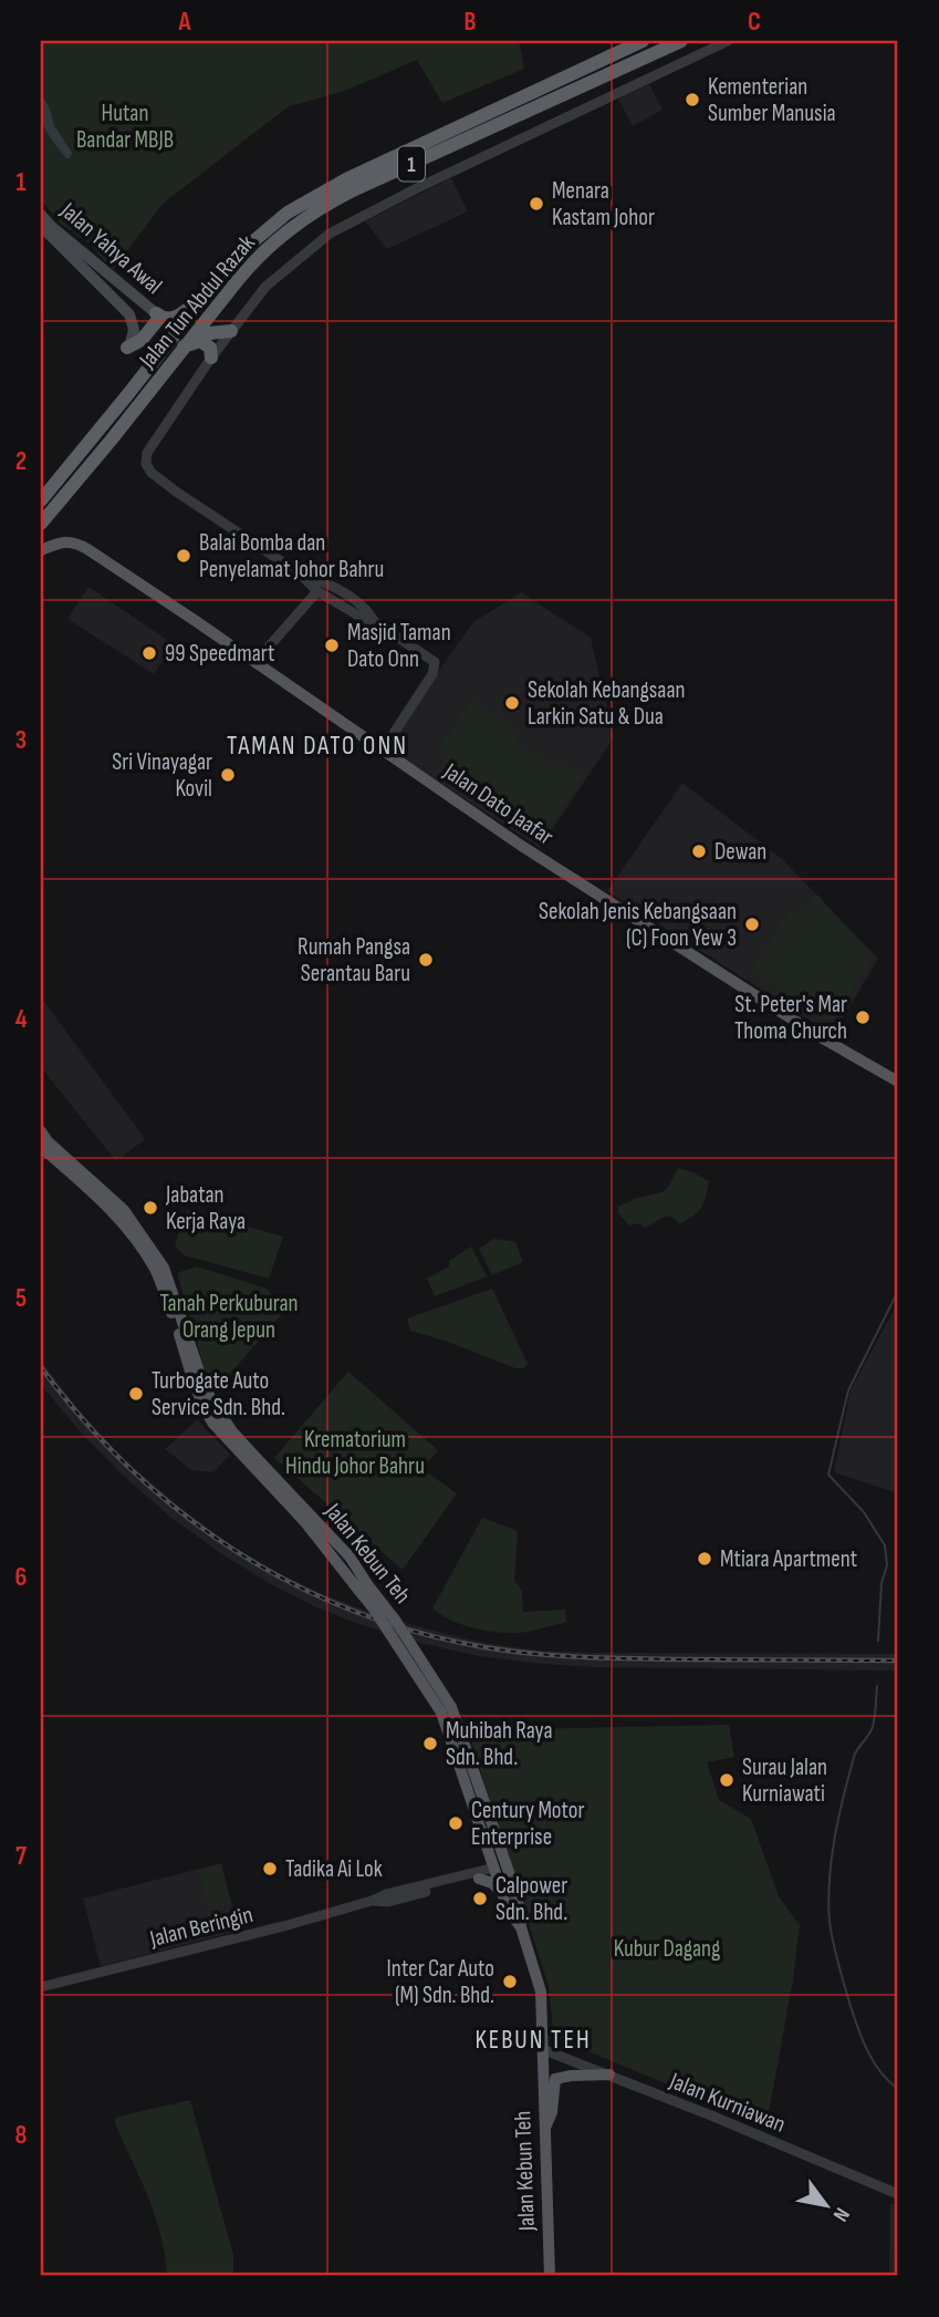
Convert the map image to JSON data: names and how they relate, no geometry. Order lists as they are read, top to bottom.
{
  "streets": {
    "highway": ["1", "Jalan Tun Abdul Razak"],
    "main road": ["Jalan Yahya Awal", "Jalan Dato Jaafar", "Jalan Kebun Teh"],
    "street": ["Jalan Beringin", "Jalan Kurniawan"]
  },
  "crossings": [
    ["Jalan Kebun Teh", "Jalan Beringin"],
    ["Jalan Kebun Teh", "Jalan Kurniawan"]
  ],
  "districts": ["TAMAN DATO ONN", "KEBUN TEH"],
  "parks": [
    "Hutan Bandar MBJB",
    "Tanah Perkuburan Orang Jepun",
    "Krematorium Hindu Johor Bahru",
    "Kubur Dagang"
  ],
  "places": [
    "Kementerian Sumber Manusia",
    "Menara Kastam Johor",
    "Balai Bomba dan Penyelamat Johor Bahru",
    "Masjid Taman Dato Onn",
    "99 Speedmart",
    "Sekolah Kebangsaan Larkin Satu & Dua",
    "Sri Vinayagar Kovil",
    "Dewan",
    "Sekolah Jenis Kebangsaan (C) Foon Yew 3",
    "Rumah Pangsa Serantau Baru",
    "St. Peter's Mar Thoma Church",
    "Jabatan Kerja Raya",
    "Turbogate Auto Service Sdn. Bhd.",
    "Mtiara Apartment",
    "Muhibah Raya Sdn. Bhd.",
    "Surau Jalan Kurniawati",
    "Century Motor Enterprise",
    "Tadika Ai Lok",
    "Calpower Sdn. Bhd.",
    "Inter Car Auto (M) Sdn. Bhd."
  ],
  "north": "bottom right",
  "grid": {
    "columns": ["A", "B", "C"],
    "rows": [
      "1",
      "2",
      "3",
      "4",
      "5",
      "6",
      "7",
      "8"
    ]
  }
}
